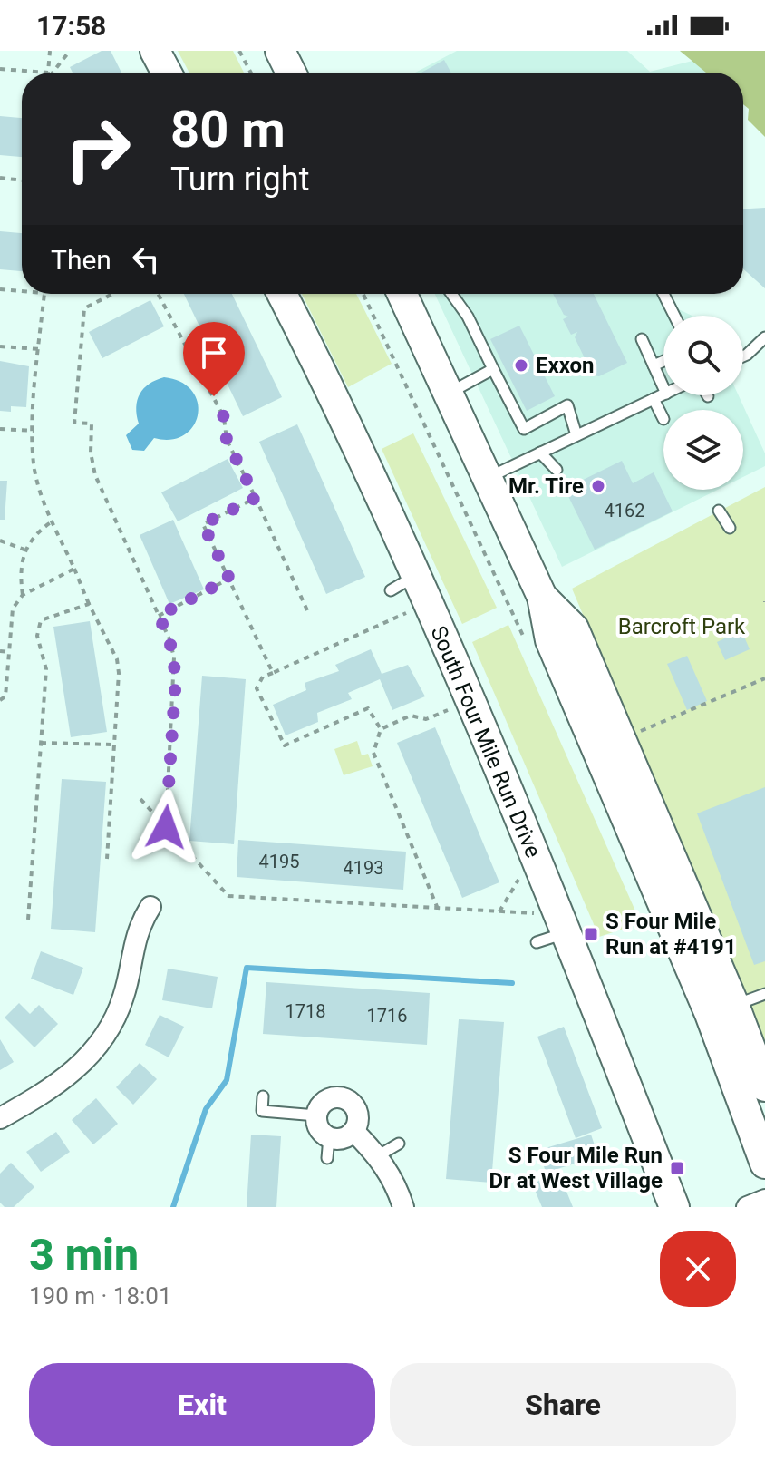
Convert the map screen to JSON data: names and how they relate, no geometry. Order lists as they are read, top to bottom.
{
  "streets": {
    "main road": ["South Four Mile Run Drive"]
  },
  "parks": ["Barcroft Park"],
  "places": {
    "other": ["Exxon", "Mr. Tire"],
    "transit": ["S Four Mile Run at #4191", "S Four Mile Run Dr at West Village"]
  },
  "house_numbers": [
    "4162",
    "4195",
    "4193",
    "1718",
    "1716"
  ],
  "page": {
    "status": "17:58",
    "turn": ["80 m", "Turn right"],
    "then": "Then",
    "heading": ["3 min", "190 m · 18:01"],
    "buttons": ["Exit", "Share"]
  }
}
